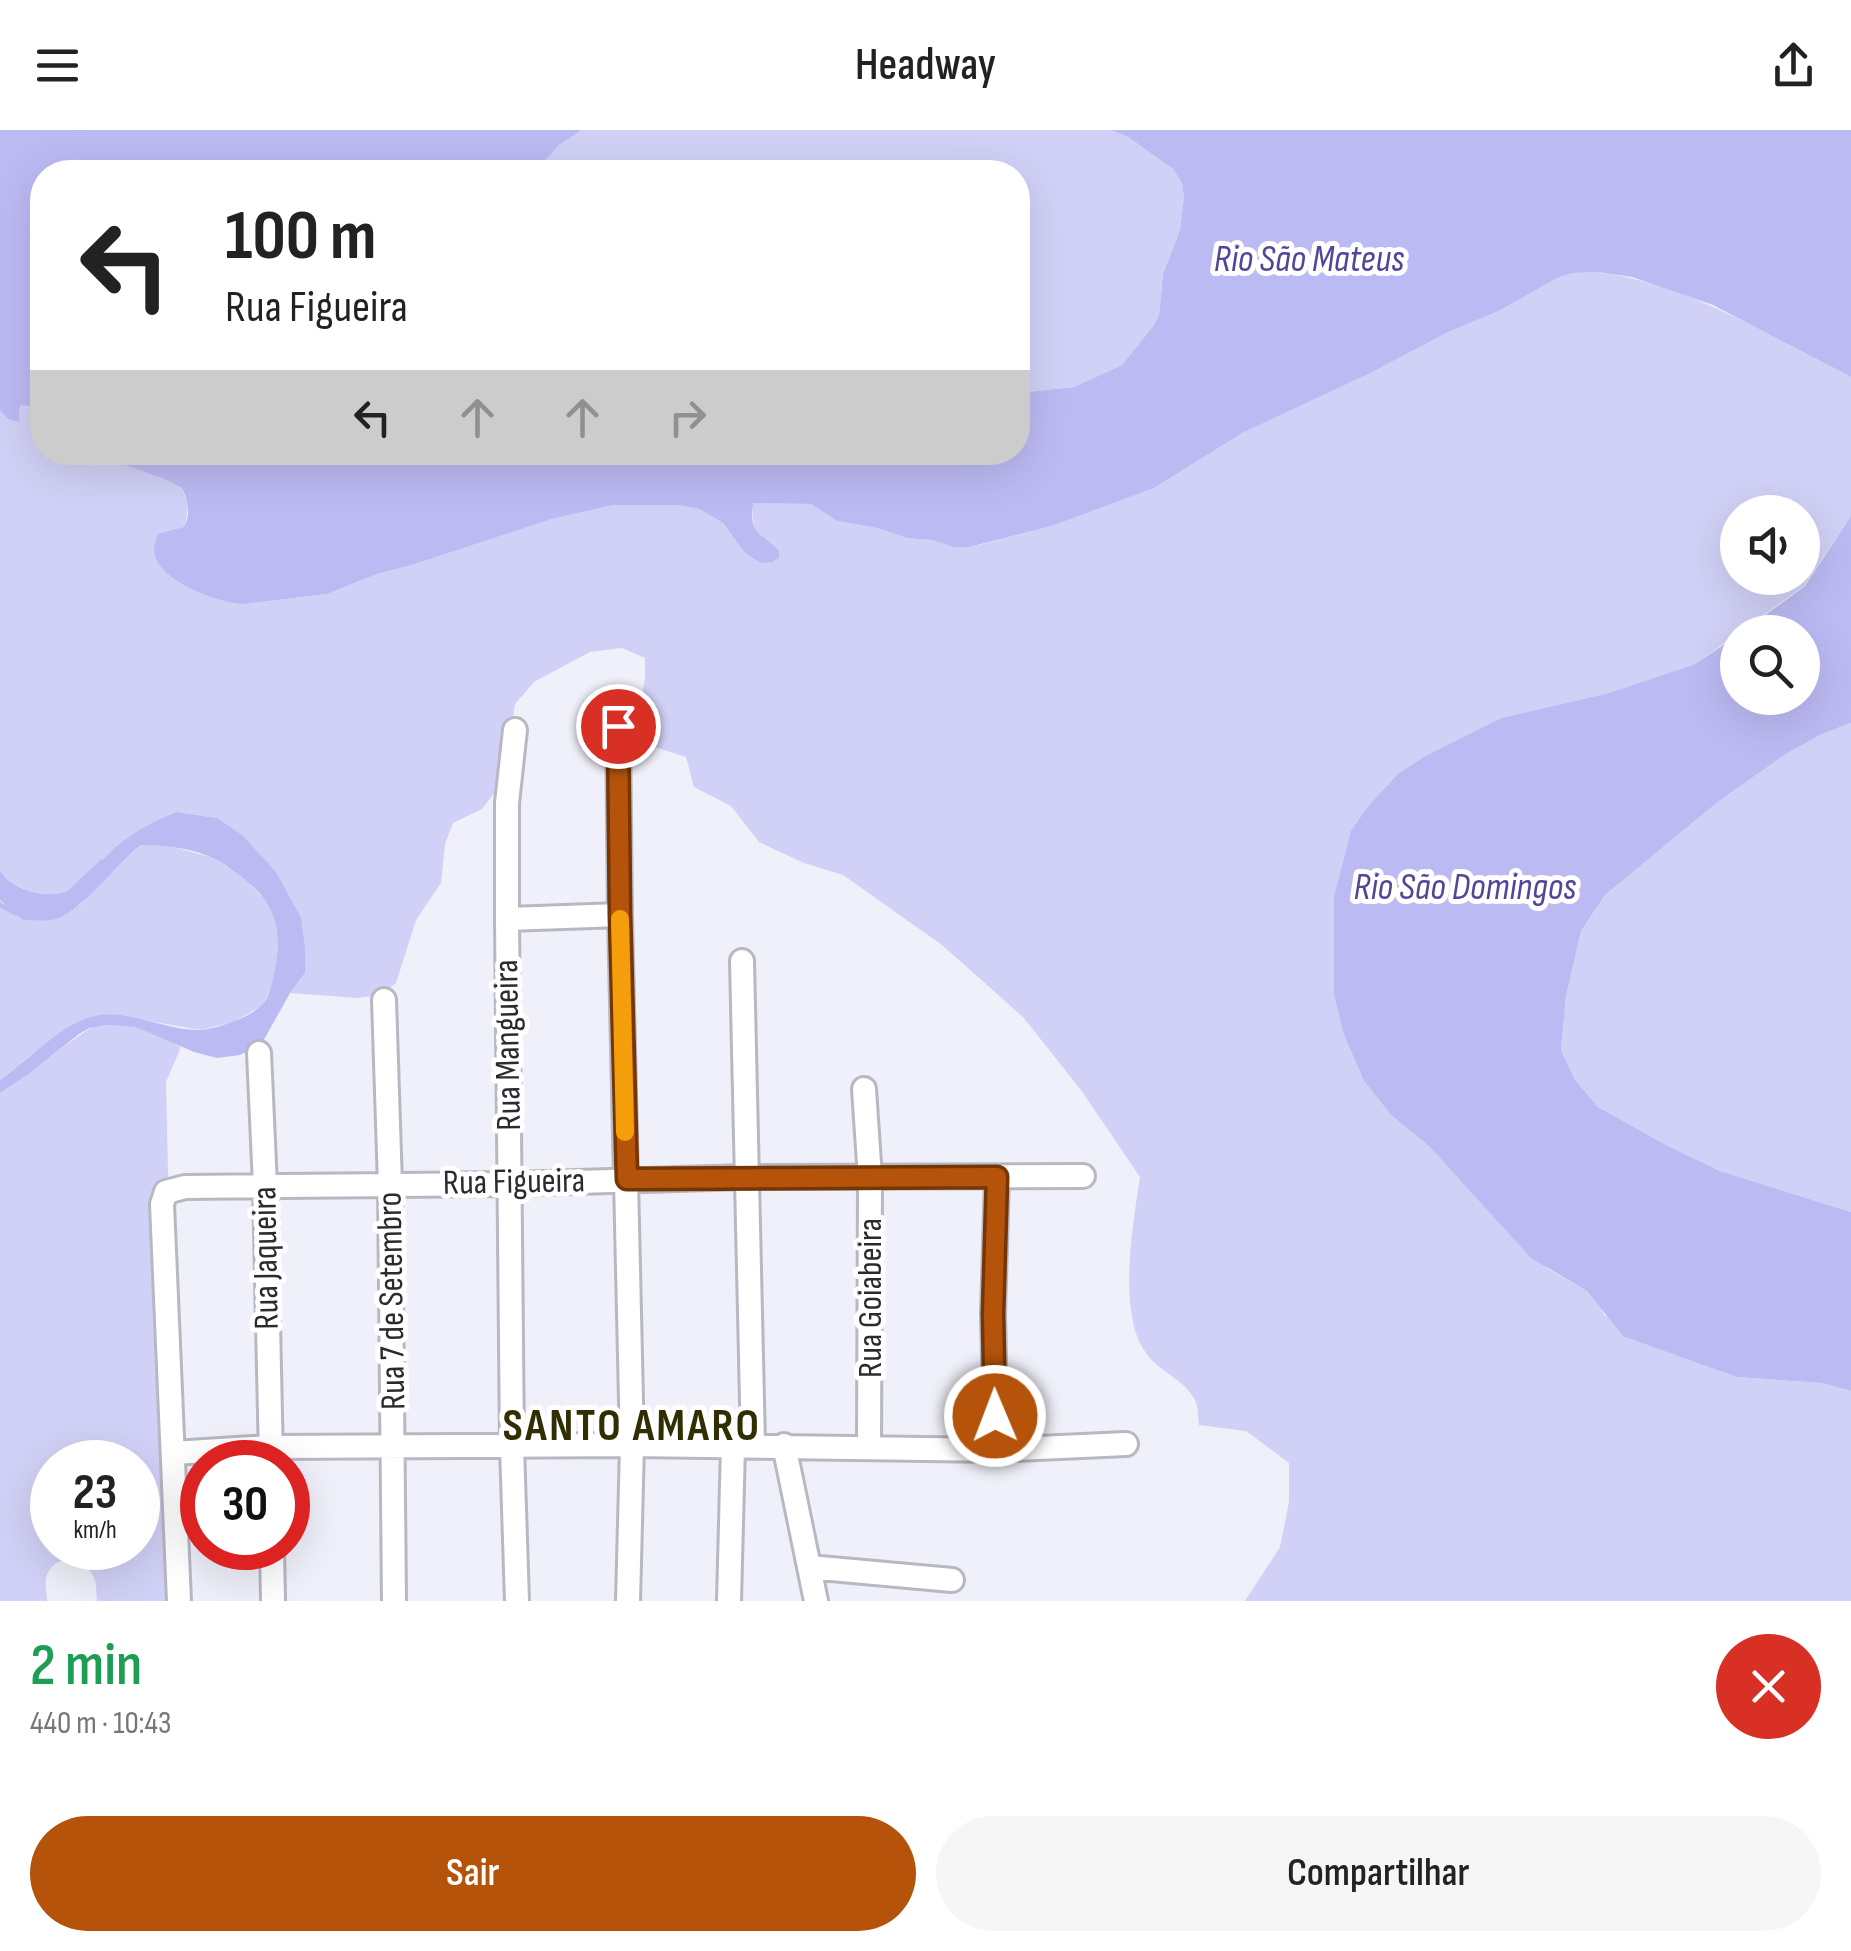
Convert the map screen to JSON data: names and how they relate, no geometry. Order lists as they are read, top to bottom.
{
  "streets": {
    "street": [
      "Rua Mangueira",
      "Rua Figueira",
      "Rua Jaqueira",
      "Rua Goiabeira",
      "Rua 7 de Setembro"
    ]
  },
  "crossings": [
    ["Rua Mangueira", "Rua Figueira"],
    ["Rua Figueira", "Rua Jaqueira"],
    ["Rua Figueira", "Rua Goiabeira"],
    ["Rua Figueira", "Rua 7 de Setembro"]
  ],
  "districts": ["SANTO AMARO"],
  "water": ["Rio São Mateus", "Rio São Domingos"],
  "page": {
    "header": "Headway",
    "turn": ["100 m", "Rua Figueira"],
    "speed": "23 km/h",
    "limit": "30",
    "heading": ["2 min", "440 m · 10:43"],
    "buttons": ["Sair", "Compartilhar"]
  }
}
